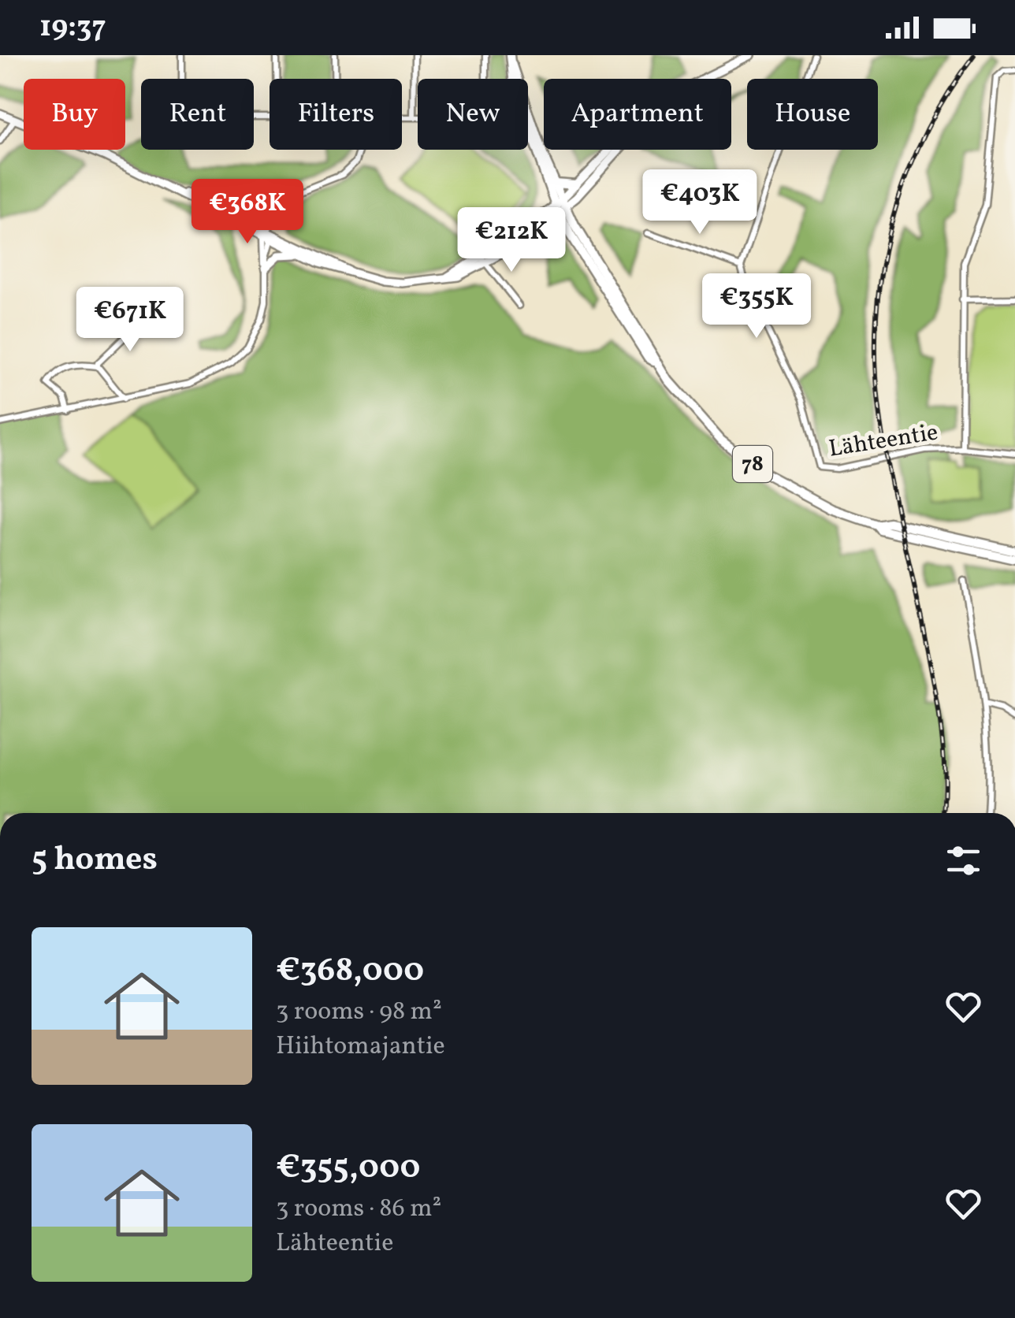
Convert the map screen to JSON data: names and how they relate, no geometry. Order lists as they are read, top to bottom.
{
  "streets": {
    "main road": ["78"],
    "street": ["Lähteentie"]
  },
  "page": {
    "status": "19:37",
    "chip": [
      "Buy",
      "Rent",
      "Filters",
      "New",
      "Apartment",
      "House"
    ],
    "price": [
      "€403K",
      "€368K",
      "€212K",
      "€355K",
      "€671K"
    ],
    "heading": "5 homes",
    "list": [
      {
        "name": "€368,000",
        "note": "3 rooms · 98 m² · Hiihtomajantie"
      },
      {
        "name": "€355,000",
        "note": "3 rooms · 86 m² · Lähteentie"
      }
    ]
  }
}
